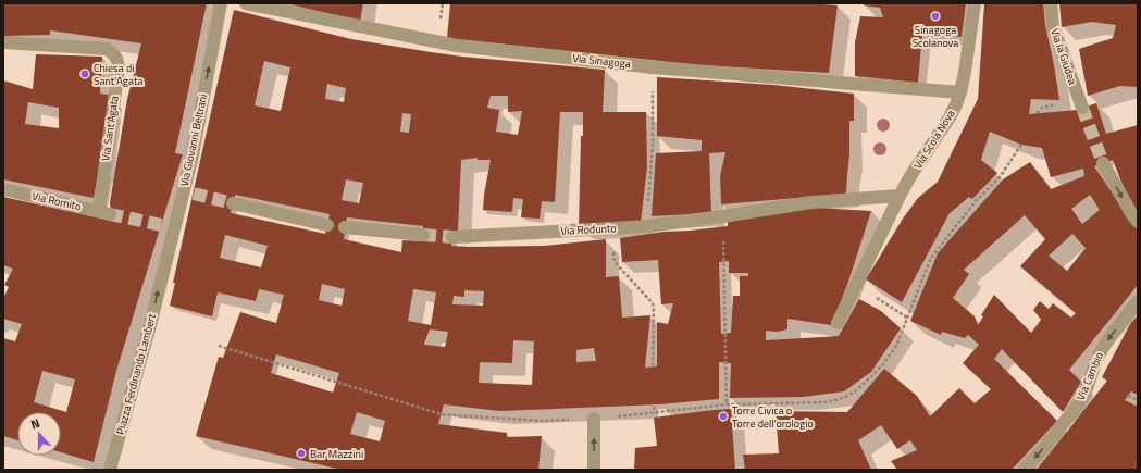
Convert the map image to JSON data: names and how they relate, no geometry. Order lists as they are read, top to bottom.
{
  "streets": {
    "street": [
      "Via la Giudea",
      "Via Sinagoga",
      "Via Sant'Agata",
      "Via Scola Nova",
      "Via Giovanni Beltrani",
      "Via Romito",
      "Via Rodunto",
      "Piazza Ferdinando Lambert",
      "Via Cambio"
    ]
  },
  "crossings": [
    ["Via Sinagoga", "Via Scola Nova"],
    ["Via Sant'Agata", "Via Romito"],
    ["Via Giovanni Beltrani", "Piazza Ferdinando Lambert"]
  ],
  "one_way": ["Via Giovanni Beltrani", "Piazza Ferdinando Lambert", "Via Cambio"],
  "places": [
    "Sinagoga Scolanova",
    "Chiesa di Sant'Agata",
    "Torre Civica o Torre dell'orologio",
    "Bar Mazzini"
  ],
  "north": "top"
}
